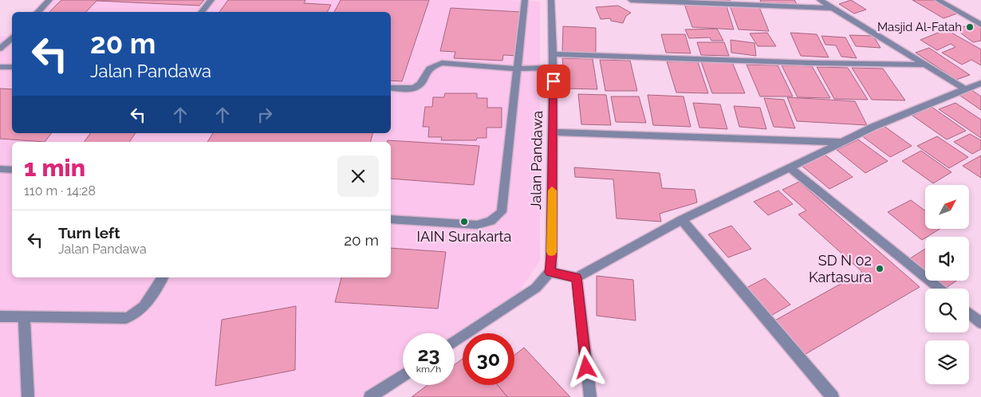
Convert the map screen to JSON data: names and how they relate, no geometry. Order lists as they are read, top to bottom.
{
  "streets": {
    "street": ["Jalan Pandawa"]
  },
  "places": ["Masjid Al-Fatah", "IAIN Surakarta", "SD N 02 Kartasura"],
  "north": "top right",
  "page": {
    "turn": ["20 m", "Jalan Pandawa"],
    "heading": ["1 min", "110 m · 14:28"],
    "list": [
      {
        "name": "Turn left",
        "note": "Jalan Pandawa",
        "value": "20 m"
      }
    ],
    "speed": "23 km/h",
    "limit": "30"
  }
}
